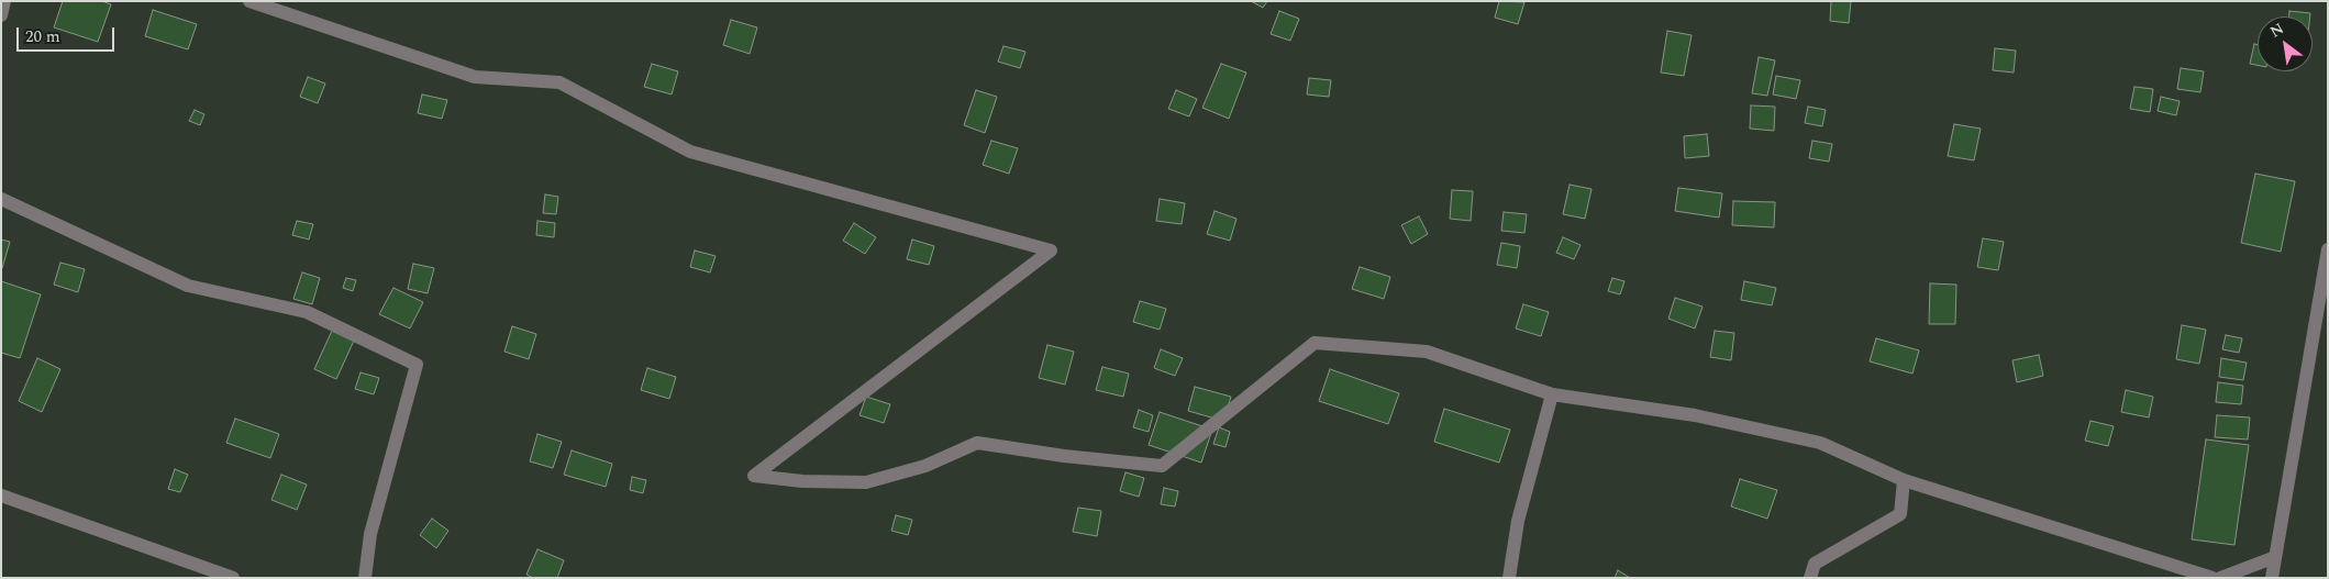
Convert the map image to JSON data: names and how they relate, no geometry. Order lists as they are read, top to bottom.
{
  "scale_bar": "20 m",
  "north": "top left"
}
